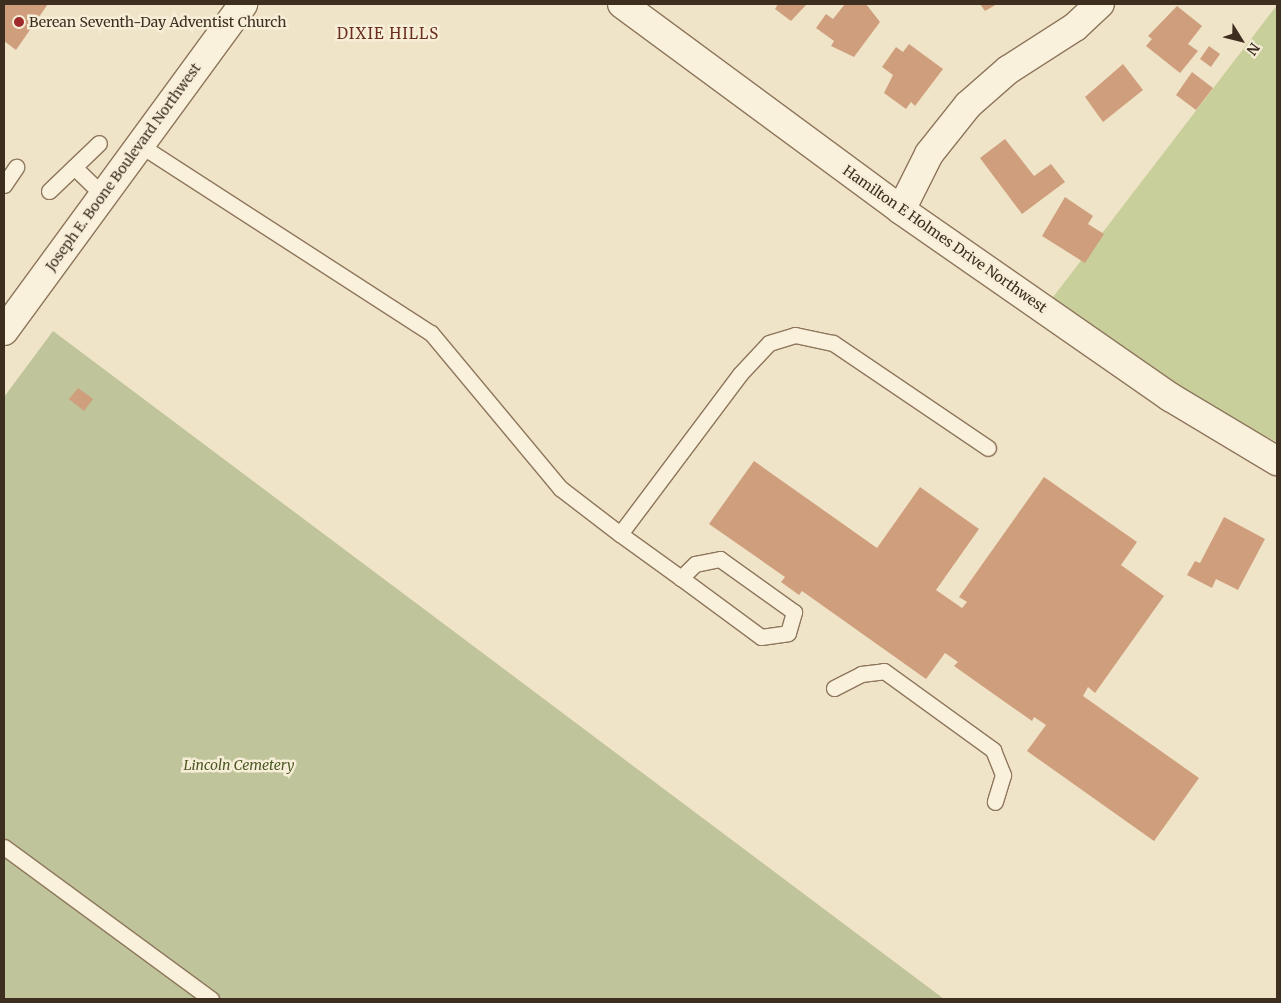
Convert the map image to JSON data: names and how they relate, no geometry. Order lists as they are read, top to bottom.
{
  "streets": {
    "main road": ["Joseph E. Boone Boulevard Northwest", "Hamilton E Holmes Drive Northwest"]
  },
  "districts": ["DIXIE HILLS"],
  "parks": ["Lincoln Cemetery"],
  "places": ["Berean Seventh-Day Adventist Church"],
  "north": "bottom right"
}
